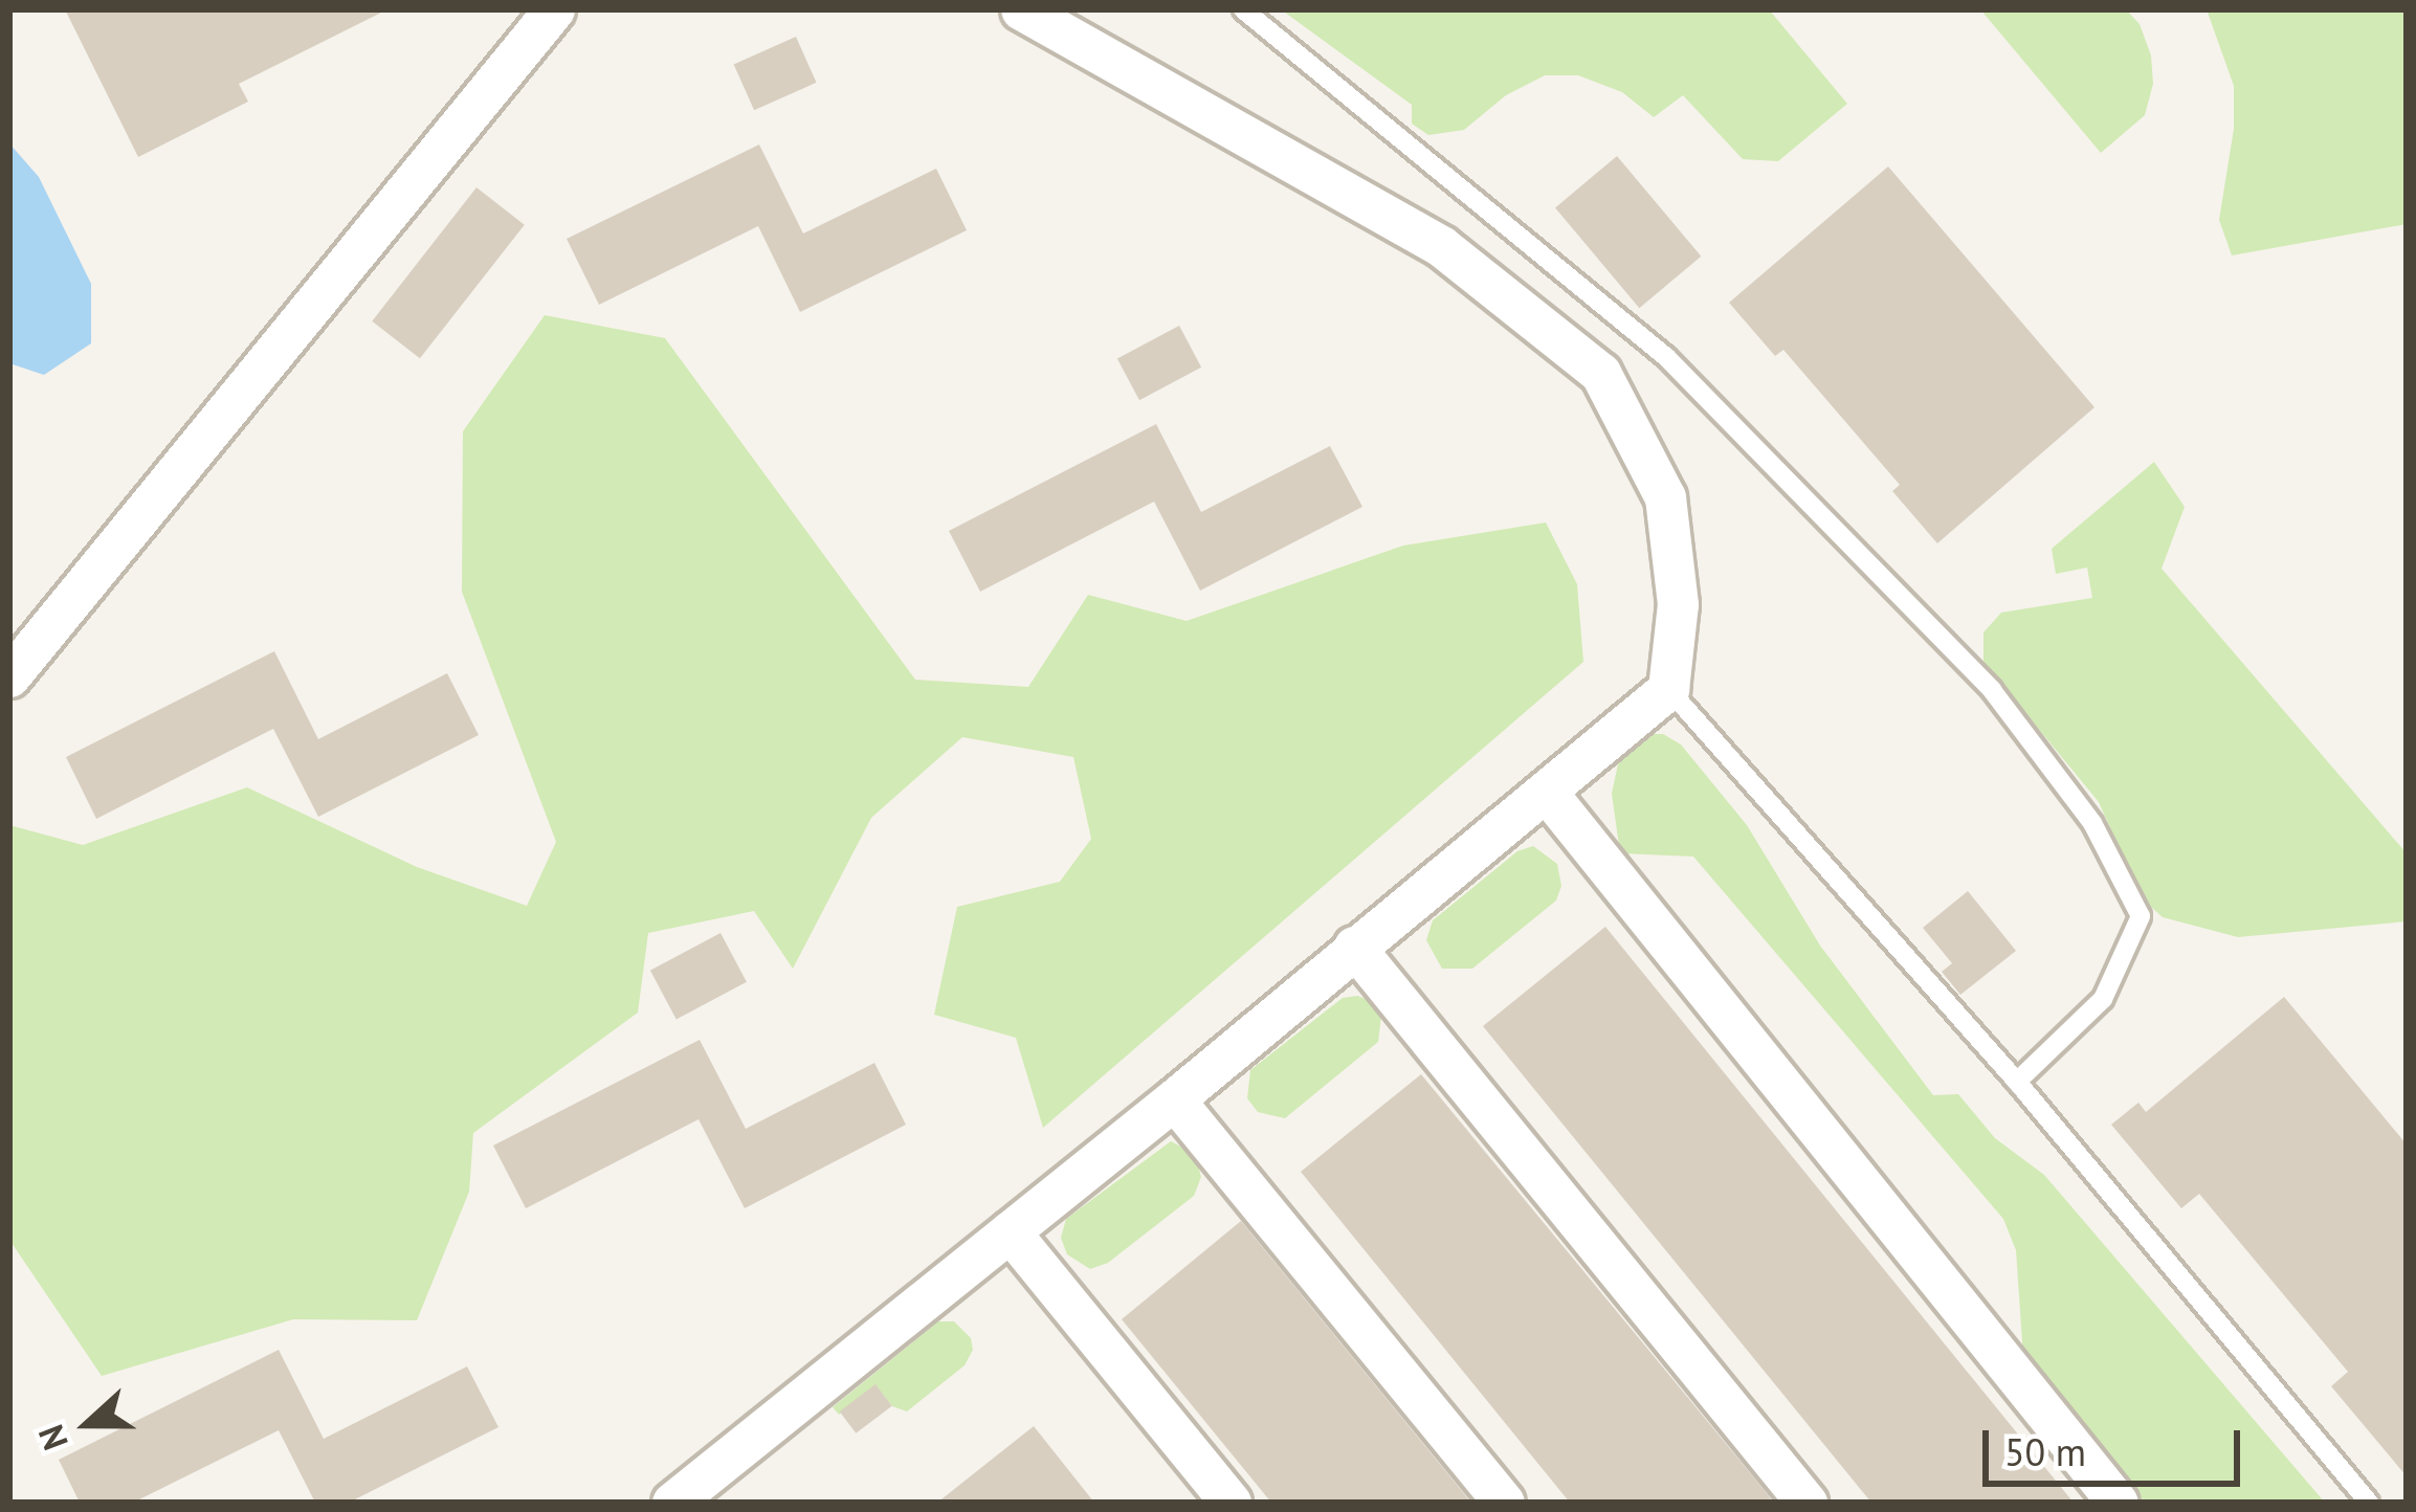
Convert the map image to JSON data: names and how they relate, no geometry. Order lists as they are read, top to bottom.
{
  "scale_bar": "50 m",
  "north": "left"
}
